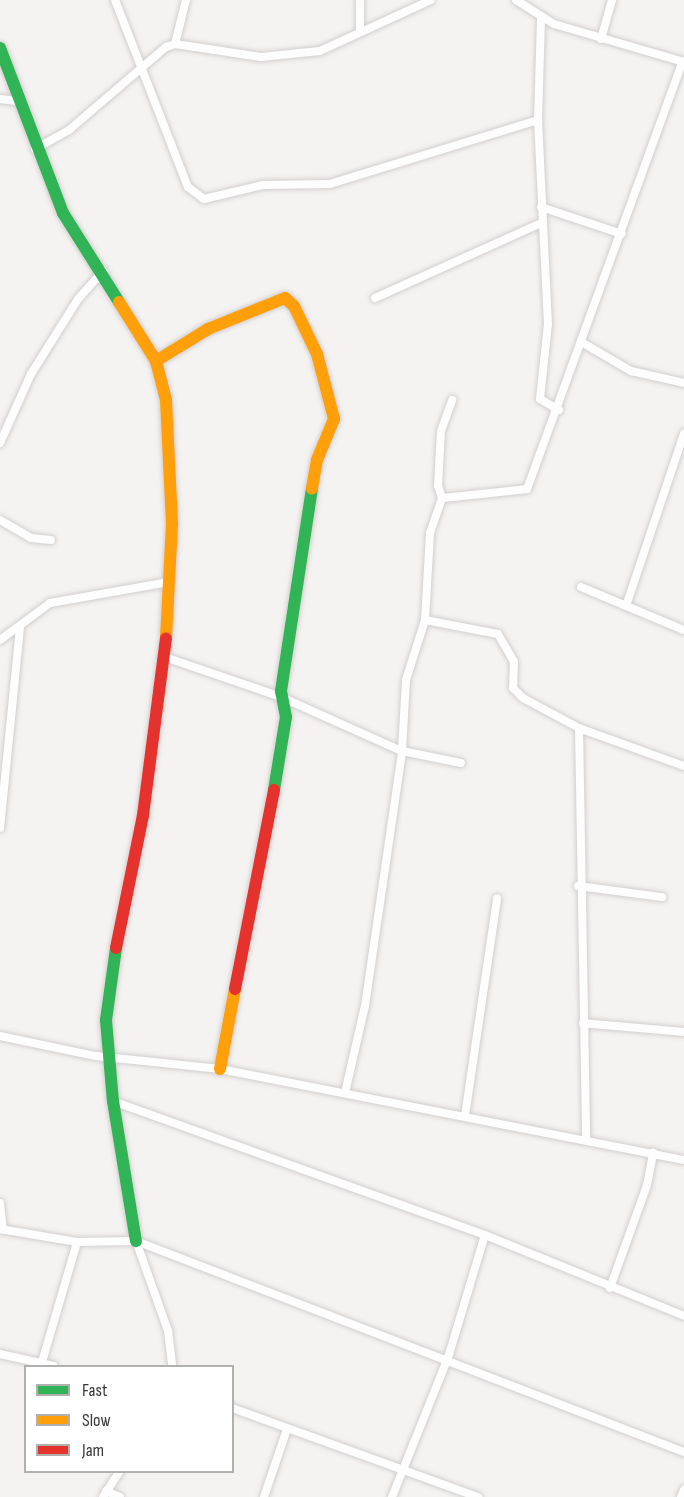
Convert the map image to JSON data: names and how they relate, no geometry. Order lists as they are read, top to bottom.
{
  "legend": ["Fast", "Slow", "Jam"]
}
